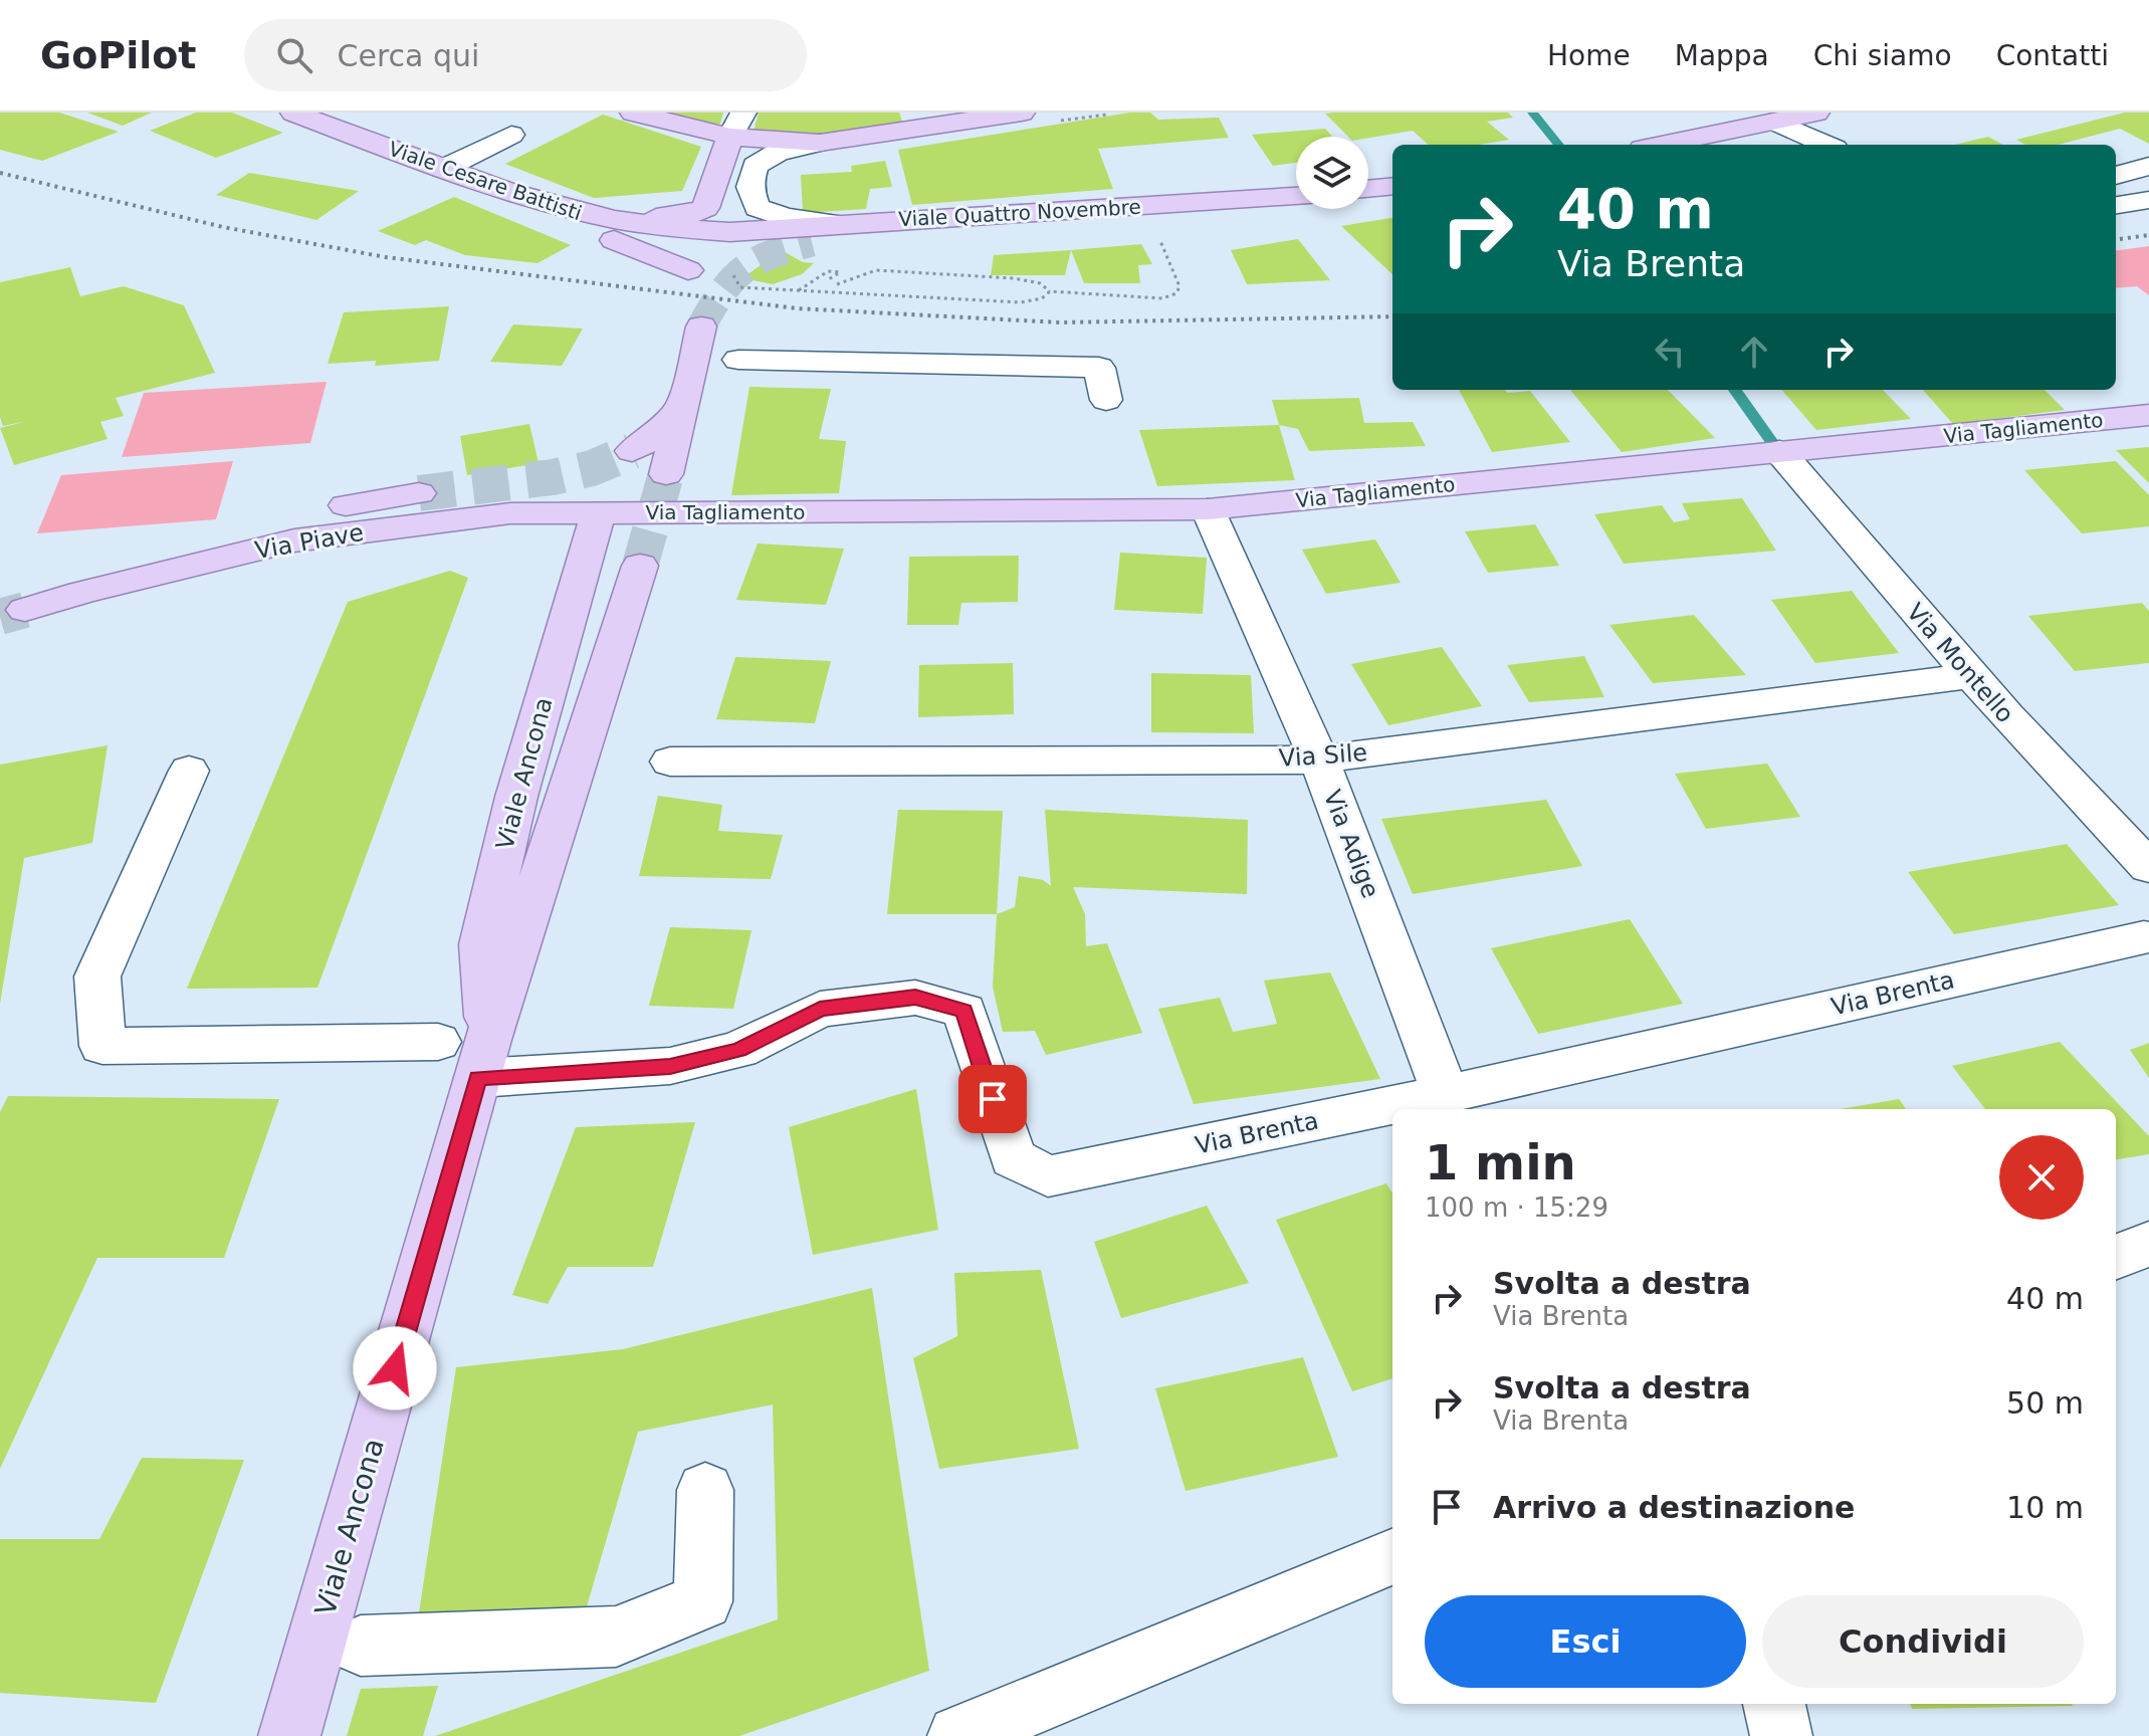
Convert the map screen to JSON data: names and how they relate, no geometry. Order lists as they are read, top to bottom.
{
  "streets": {
    "main road": [
      "Viale Cesare Battisti",
      "Viale Quattro Novembre",
      "Via Tagliamento",
      "Via Piave",
      "Viale Ancona"
    ],
    "street": [
      "Via Montello",
      "Via Sile",
      "Via Adige",
      "Via Brenta"
    ]
  },
  "crossings": [
    ["Viale Cesare Battisti", "Viale Quattro Novembre"],
    ["Via Tagliamento", "Via Piave"],
    ["Via Tagliamento", "Via Montello"],
    ["Via Tagliamento", "Viale Ancona"],
    ["Via Tagliamento", "Via Adige"],
    ["Via Piave", "Viale Ancona"],
    ["Via Montello", "Via Sile"],
    ["Via Sile", "Via Adige"],
    ["Viale Ancona", "Via Brenta"],
    ["Via Adige", "Via Brenta"]
  ],
  "page": {
    "header": "GoPilot",
    "search": "Cerca qui",
    "nav": [
      "Home",
      "Mappa",
      "Chi siamo",
      "Contatti"
    ],
    "turn": ["40 m", "Via Brenta"],
    "heading": ["1 min", "100 m · 15:29"],
    "list": [
      {
        "name": "Svolta a destra",
        "note": "Via Brenta",
        "value": "40 m"
      },
      {
        "name": "Svolta a destra",
        "note": "Via Brenta",
        "value": "50 m"
      },
      {
        "name": "Arrivo a destinazione",
        "value": "10 m"
      }
    ],
    "buttons": ["Esci", "Condividi"]
  }
}
